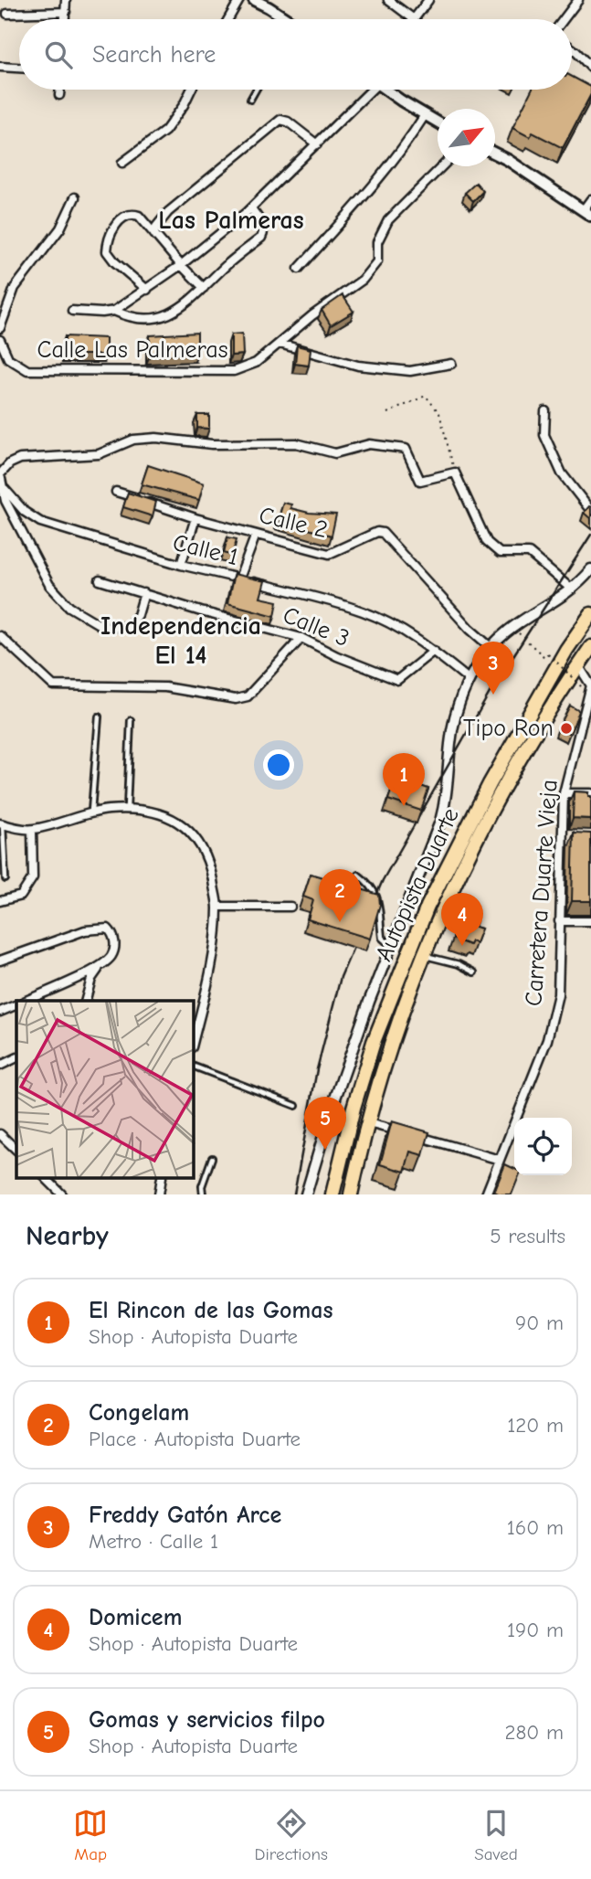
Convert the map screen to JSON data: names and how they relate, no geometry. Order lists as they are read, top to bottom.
{
  "streets": {
    "highway": ["Autopista Duarte"],
    "street": [
      "Calle Las Palmeras",
      "Calle 2",
      "Calle 1",
      "Calle 3",
      "Carretera Duarte Vieja"
    ]
  },
  "crossings": [
    ["Calle 1", "Calle 3"],
    ["Autopista Duarte", "Carretera Duarte Vieja"]
  ],
  "districts": ["Las Palmeras", "Independencia El 14"],
  "places": ["Tipo Ron"],
  "north": "top right",
  "page": {
    "search": "Search here",
    "pins": [
      "3",
      "1",
      "2",
      "4",
      "5"
    ],
    "heading": ["Nearby", "5 results"],
    "list": [
      {
        "mark": "1",
        "name": "El Rincon de las Gomas",
        "note": "Shop · Autopista Duarte",
        "value": "90 m"
      },
      {
        "mark": "2",
        "name": "Congelam",
        "note": "Place · Autopista Duarte",
        "value": "120 m"
      },
      {
        "mark": "3",
        "name": "Freddy Gatón Arce",
        "note": "Metro · Calle 1",
        "value": "160 m"
      },
      {
        "mark": "4",
        "name": "Domicem",
        "note": "Shop · Autopista Duarte",
        "value": "190 m"
      },
      {
        "mark": "5",
        "name": "Gomas y servicios filpo",
        "note": "Shop · Autopista Duarte",
        "value": "280 m"
      }
    ],
    "nav": ["Map", "Directions", "Saved"]
  }
}
